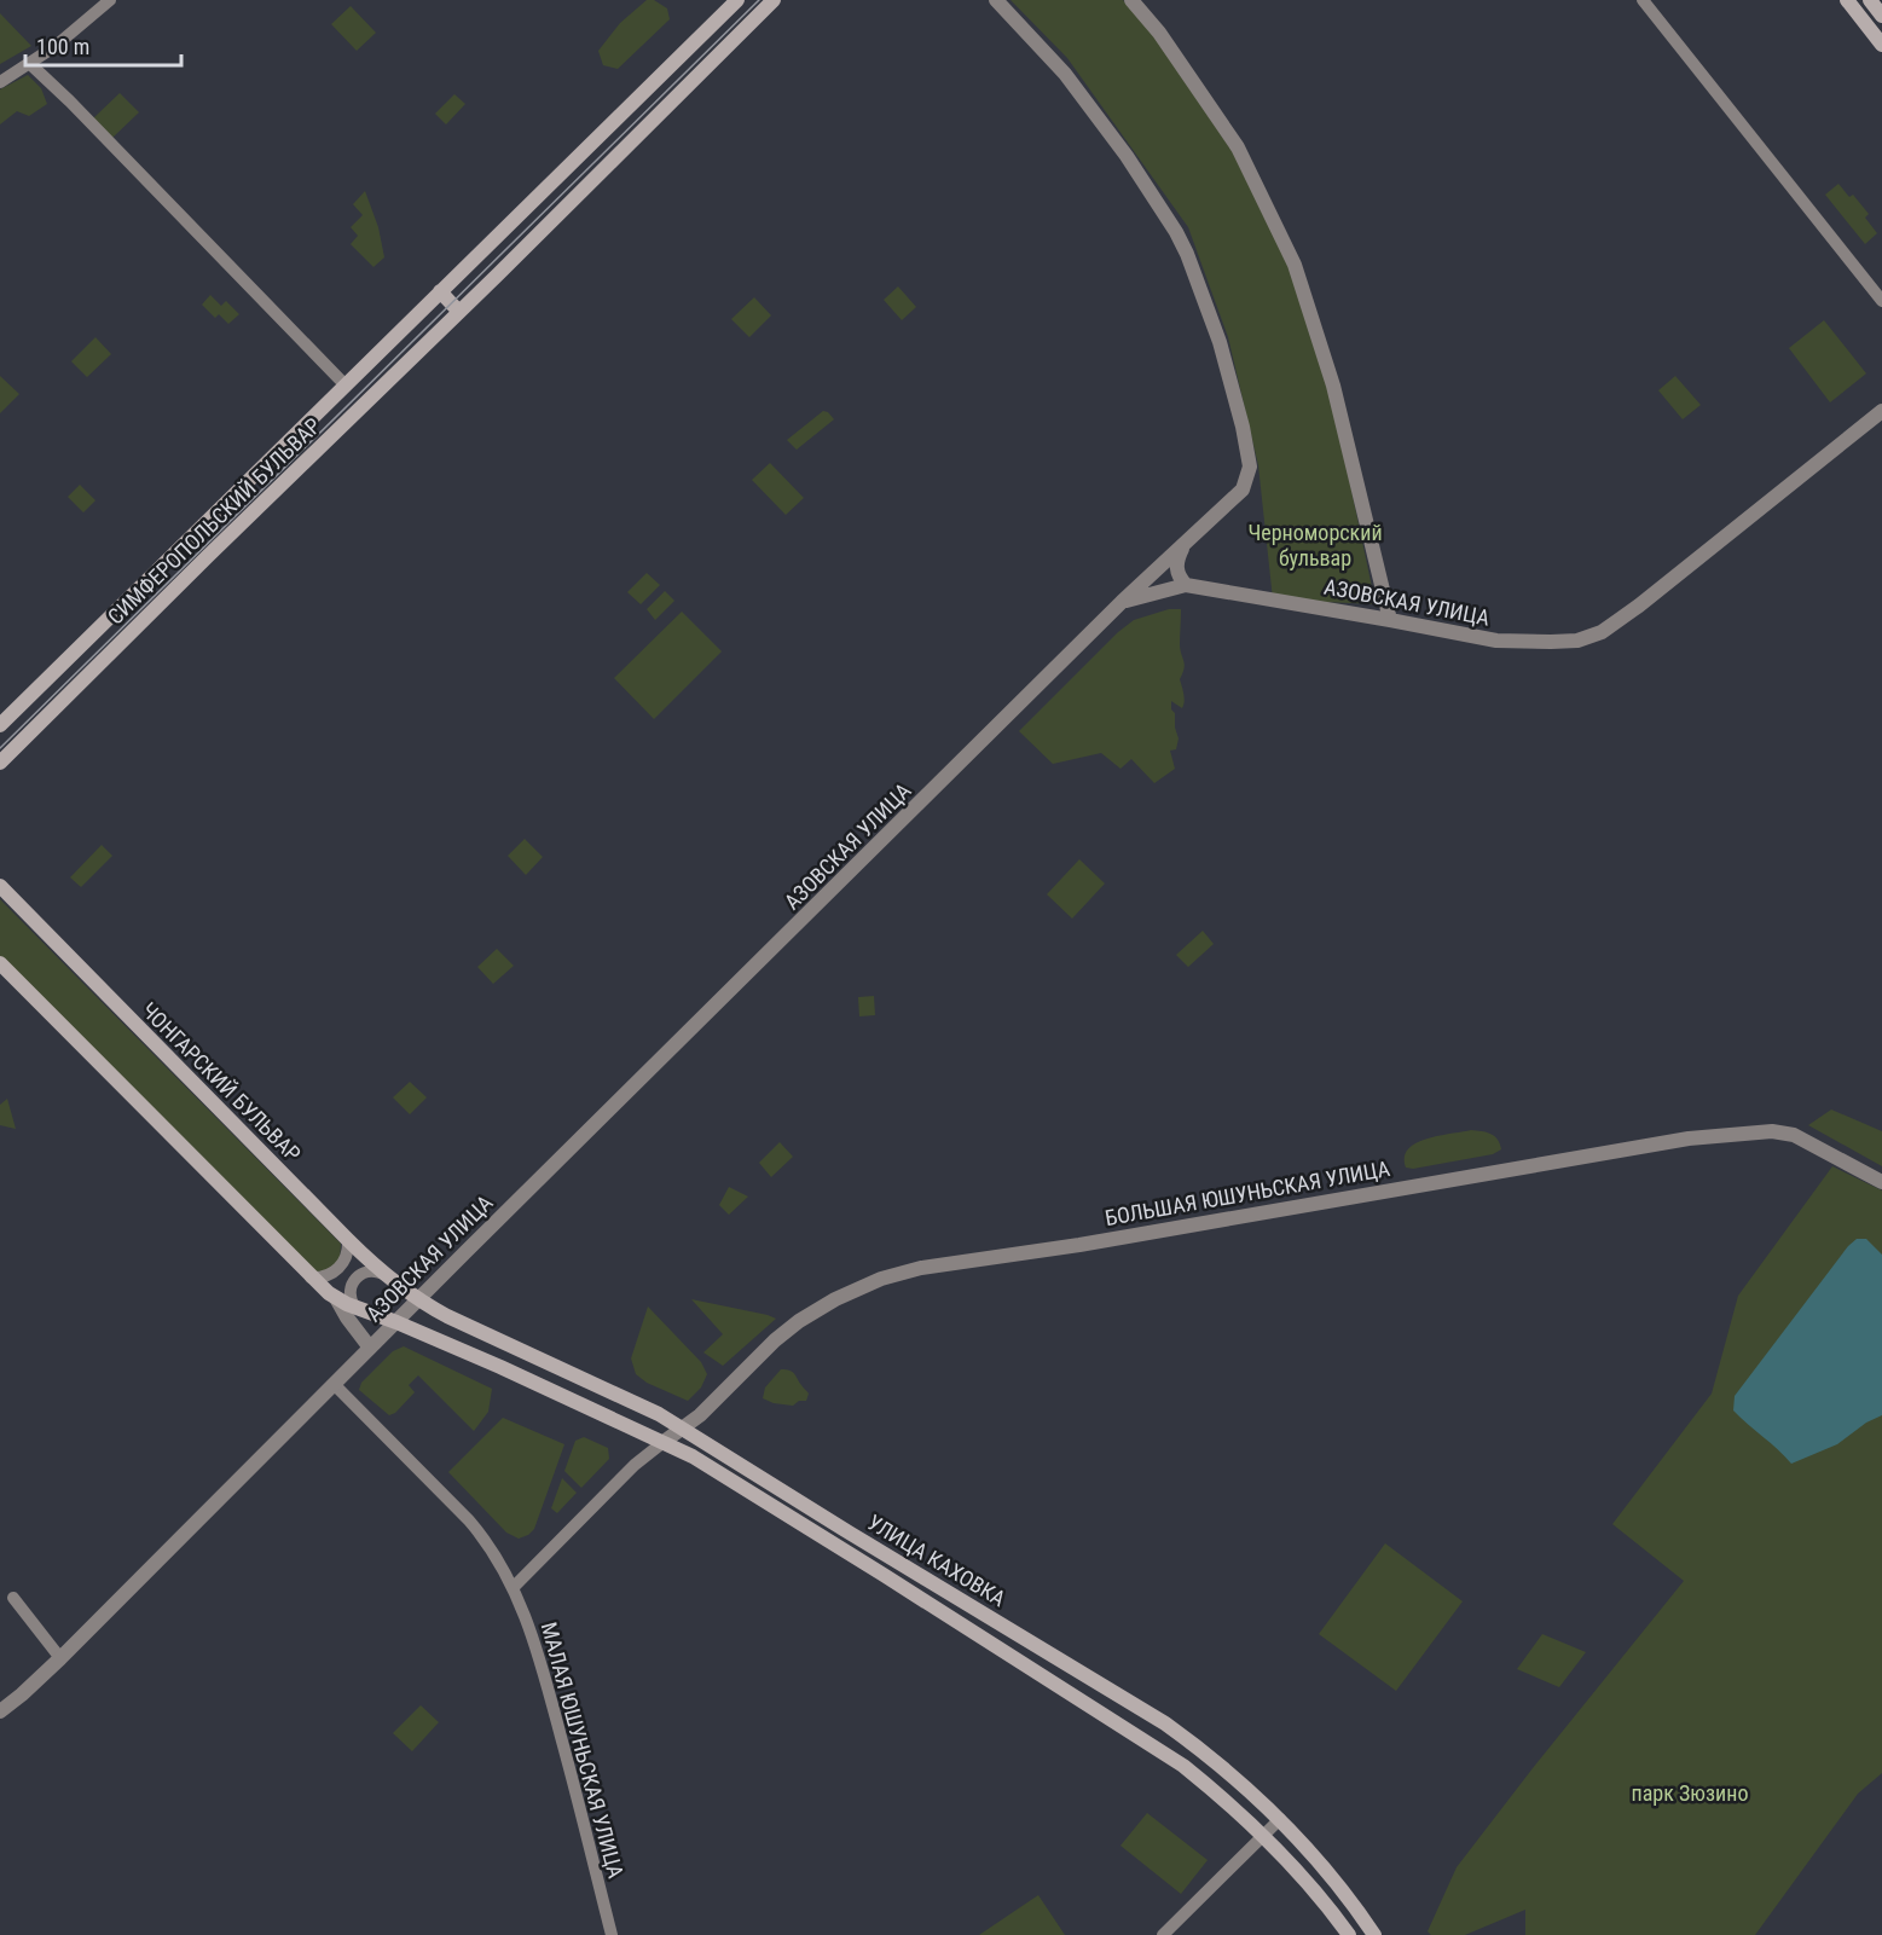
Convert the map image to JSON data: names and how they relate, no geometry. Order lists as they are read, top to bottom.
{
  "streets": {
    "main road": ["СИМФЕРОПОЛЬСКИЙ БУЛЬВАР", "ЧОНГАРСКИЙ БУЛЬВАР", "УЛИЦА КАХОВКА"],
    "street": ["АЗОВСКАЯ УЛИЦА", "БОЛЬШАЯ ЮШУНЬСКАЯ УЛИЦА", "МАЛАЯ ЮШУНЬСКАЯ УЛИЦА"]
  },
  "crossings": [
    ["АЗОВСКАЯ УЛИЦА", "ЧОНГАРСКИЙ БУЛЬВАР"],
    ["АЗОВСКАЯ УЛИЦА", "УЛИЦА КАХОВКА"],
    ["АЗОВСКАЯ УЛИЦА", "МАЛАЯ ЮШУНЬСКАЯ УЛИЦА"],
    ["ЧОНГАРСКИЙ БУЛЬВАР", "УЛИЦА КАХОВКА"],
    ["БОЛЬШАЯ ЮШУНЬСКАЯ УЛИЦА", "УЛИЦА КАХОВКА"]
  ],
  "parks": ["Черноморский бульвар", "парк Зюзино"],
  "scale_bar": "100 m"
}
